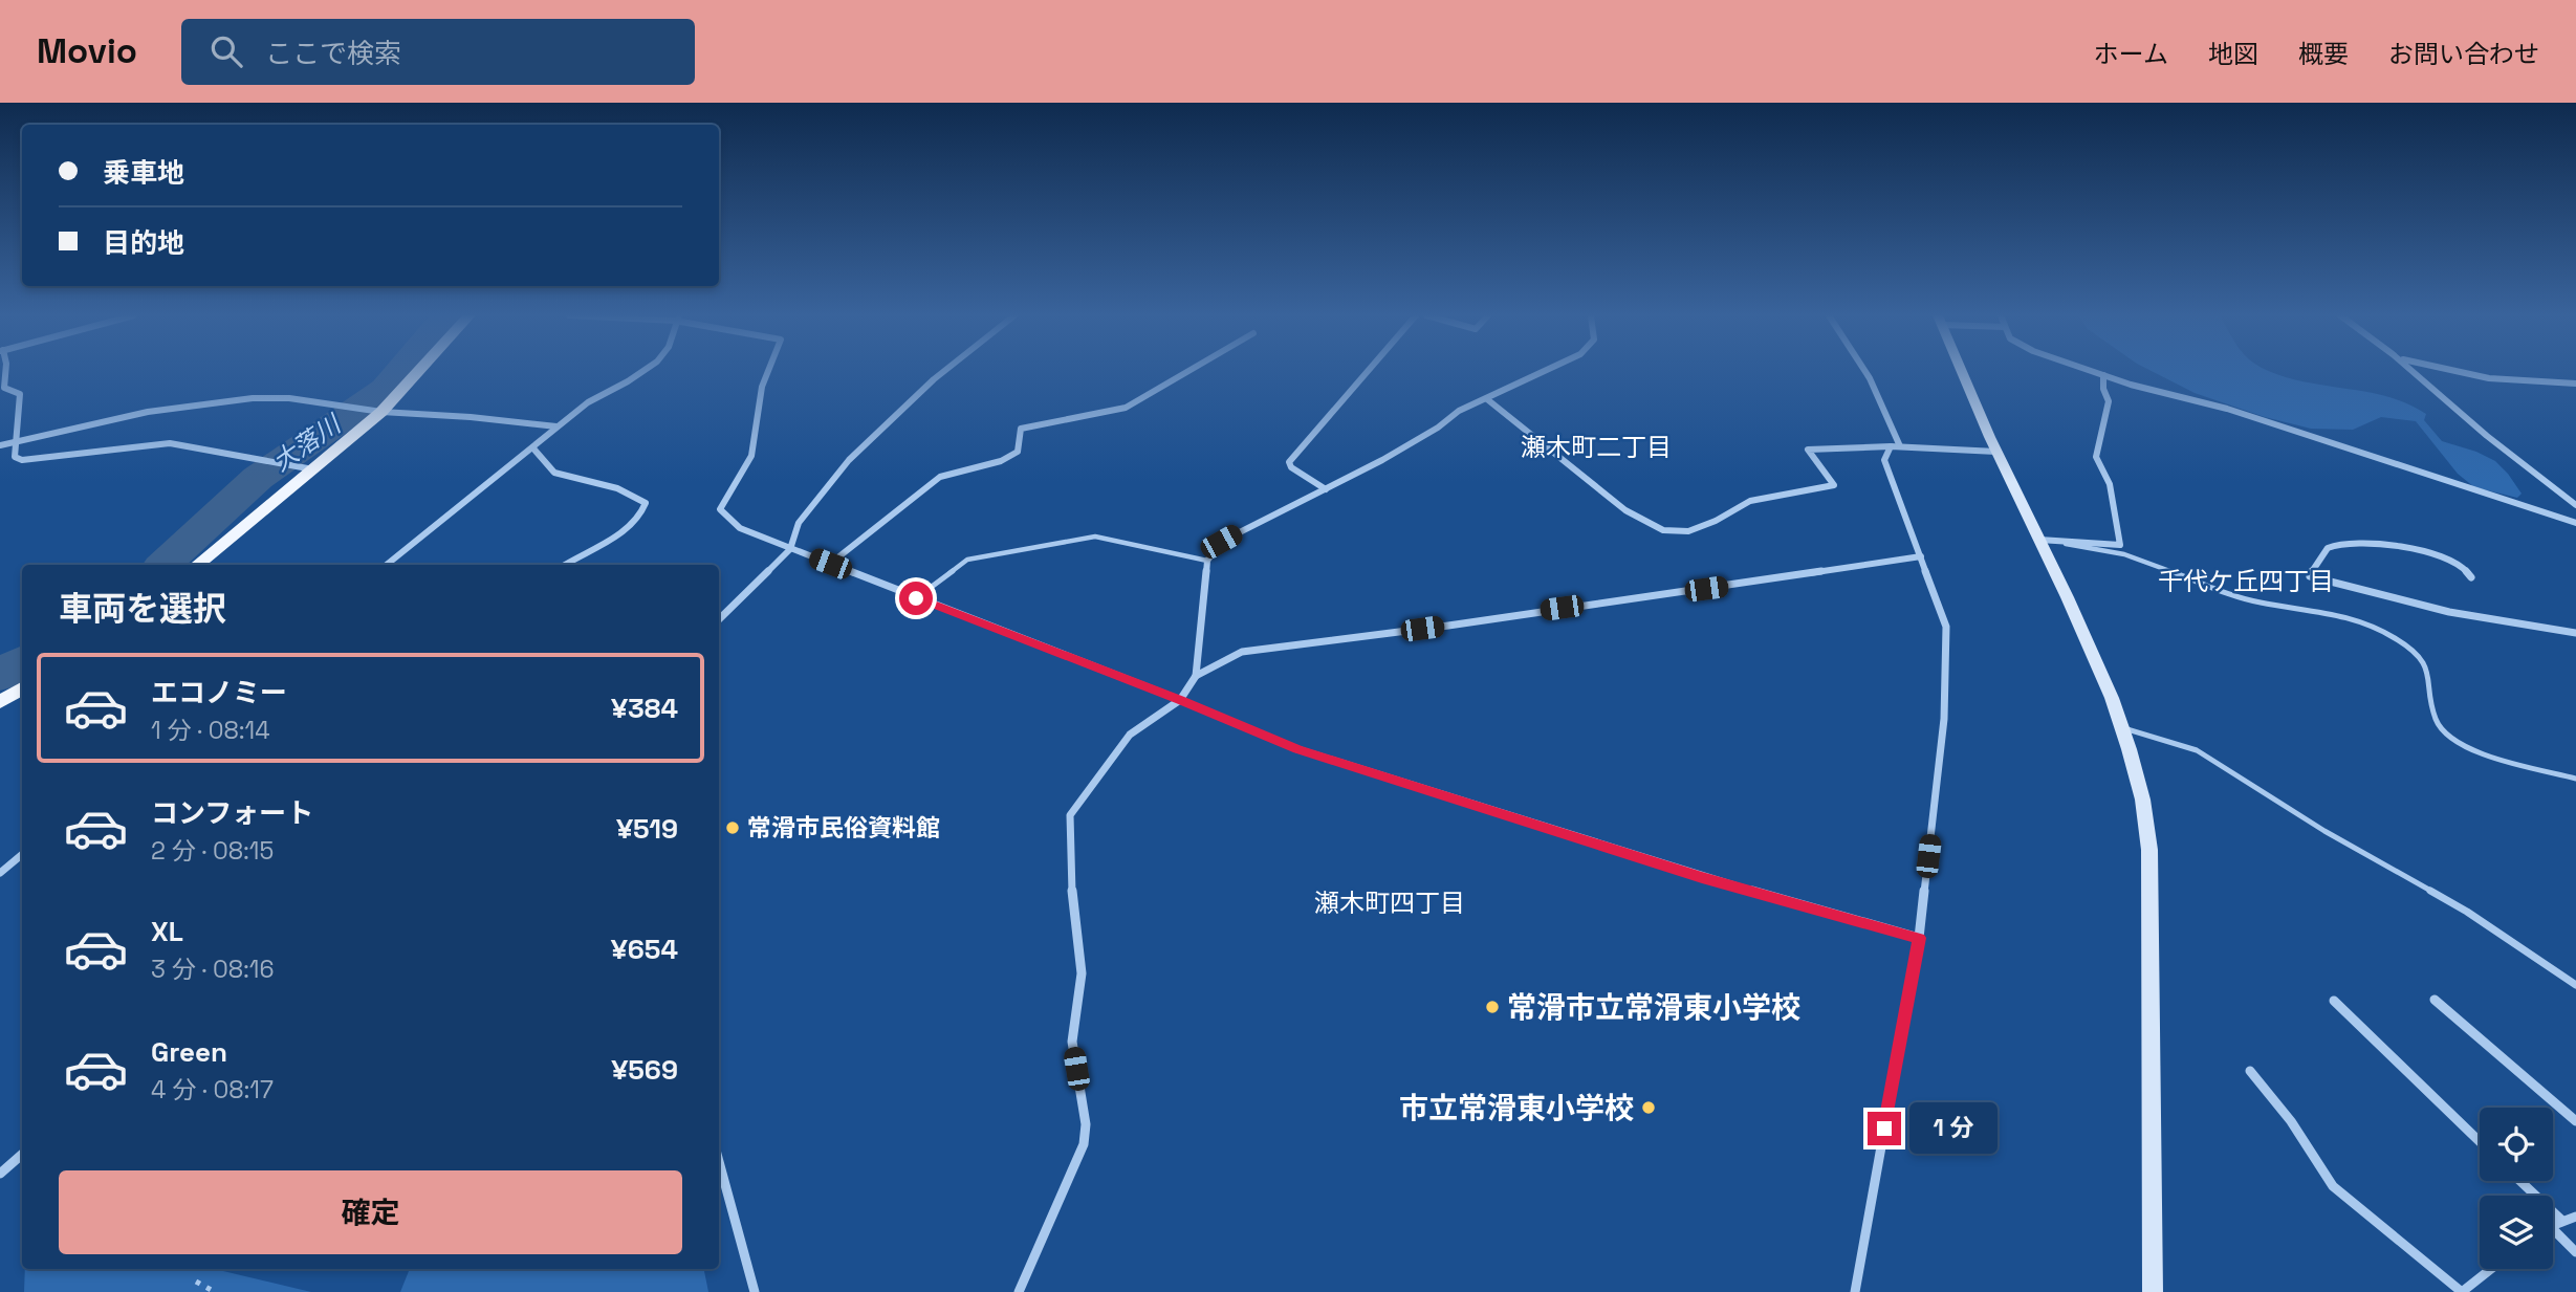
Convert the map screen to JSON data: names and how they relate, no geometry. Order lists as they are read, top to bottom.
{
  "districts": ["瀬木町二丁目", "千代ケ丘四丁目", "瀬木町四丁目"],
  "water": ["大落川"],
  "places": ["常滑市民俗資料館", "常滑市立常滑東小学校", "市立常滑東小学校"],
  "page": {
    "header": "Movio",
    "search": "ここで検索",
    "nav": [
      "ホーム",
      "地図",
      "概要",
      "お問い合わせ"
    ],
    "banner": ["乗車地", "目的地"],
    "heading": "車両を選択",
    "list": [
      {
        "name": "エコノミー",
        "note": "1 分 · 08:14",
        "value": "¥384"
      },
      {
        "name": "コンフォート",
        "note": "2 分 · 08:15",
        "value": "¥519"
      },
      {
        "name": "XL",
        "note": "3 分 · 08:16",
        "value": "¥654"
      },
      {
        "name": "Green",
        "note": "4 分 · 08:17",
        "value": "¥569"
      }
    ],
    "bubble": "1 分",
    "buttons": "確定"
  }
}
